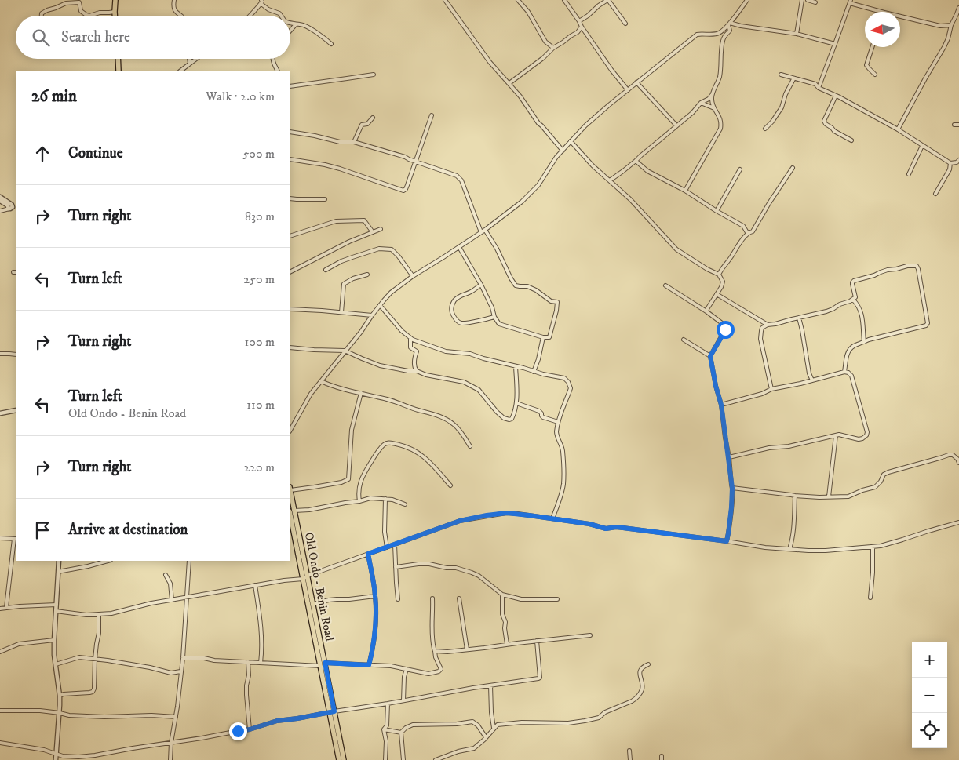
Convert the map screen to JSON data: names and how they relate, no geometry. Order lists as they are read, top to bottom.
{
  "streets": {
    "main road": ["Old Ondo - Benin Road"]
  },
  "north": "left",
  "page": {
    "search": "Search here",
    "heading": ["26 min", "Walk · 2.0 km"],
    "list": [
      ["Continue", "500 m"],
      ["Turn right", "830 m"],
      ["Turn left", "250 m"],
      ["Turn right", "100 m"],
      ["Turn left", "Old Ondo - Benin Road", "110 m"],
      ["Turn right", "220 m"],
      "Arrive at destination"
    ],
    "map_buttons": ["+", "−"]
  }
}
